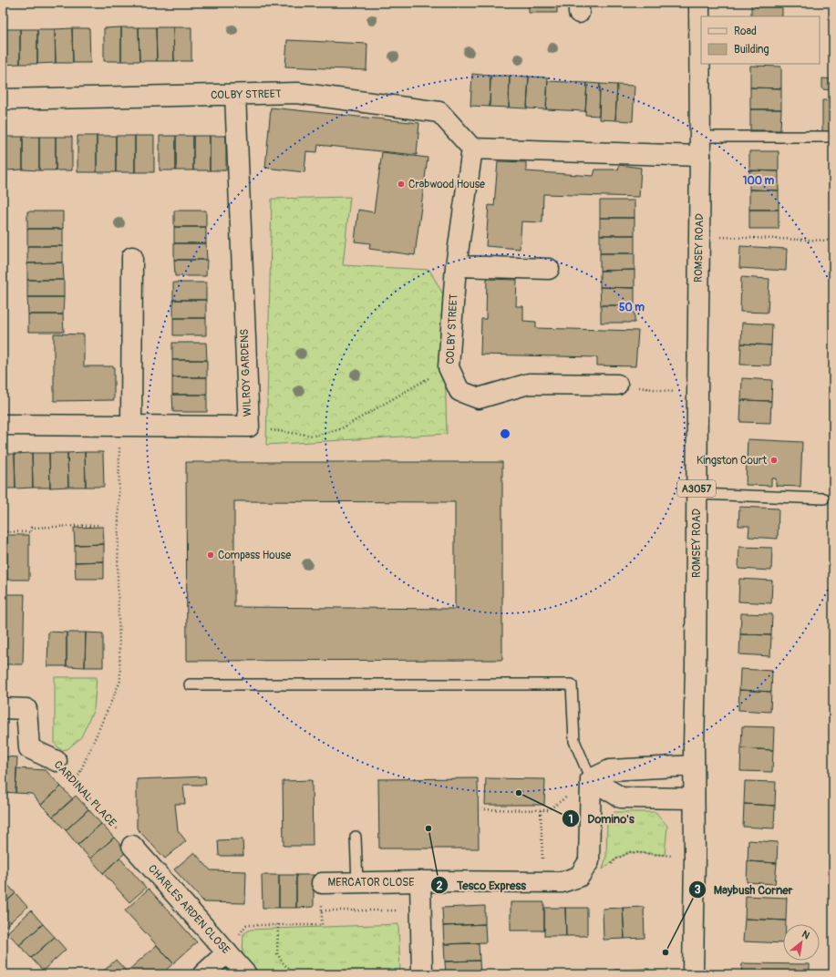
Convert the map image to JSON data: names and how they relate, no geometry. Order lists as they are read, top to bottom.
{
  "streets": {
    "street": [
      "COLBY STREET",
      "ROMSEY ROAD",
      "WILROY GARDENS",
      "A3057",
      "CARDINAL PLACE",
      "MERCATOR CLOSE",
      "CHARLES ARDEN CLOSE"
    ]
  },
  "crossings": [
    ["COLBY STREET", "WILROY GARDENS"],
    ["CARDINAL PLACE", "CHARLES ARDEN CLOSE"]
  ],
  "places": [
    "Crabwood House",
    "Kingston Court",
    "Compass House",
    "Domino's",
    "Tesco Express",
    "Maybush Corner"
  ],
  "legend": ["Road", "Building"],
  "north": "top right",
  "rings": ["100 m", "50 m"]
}
